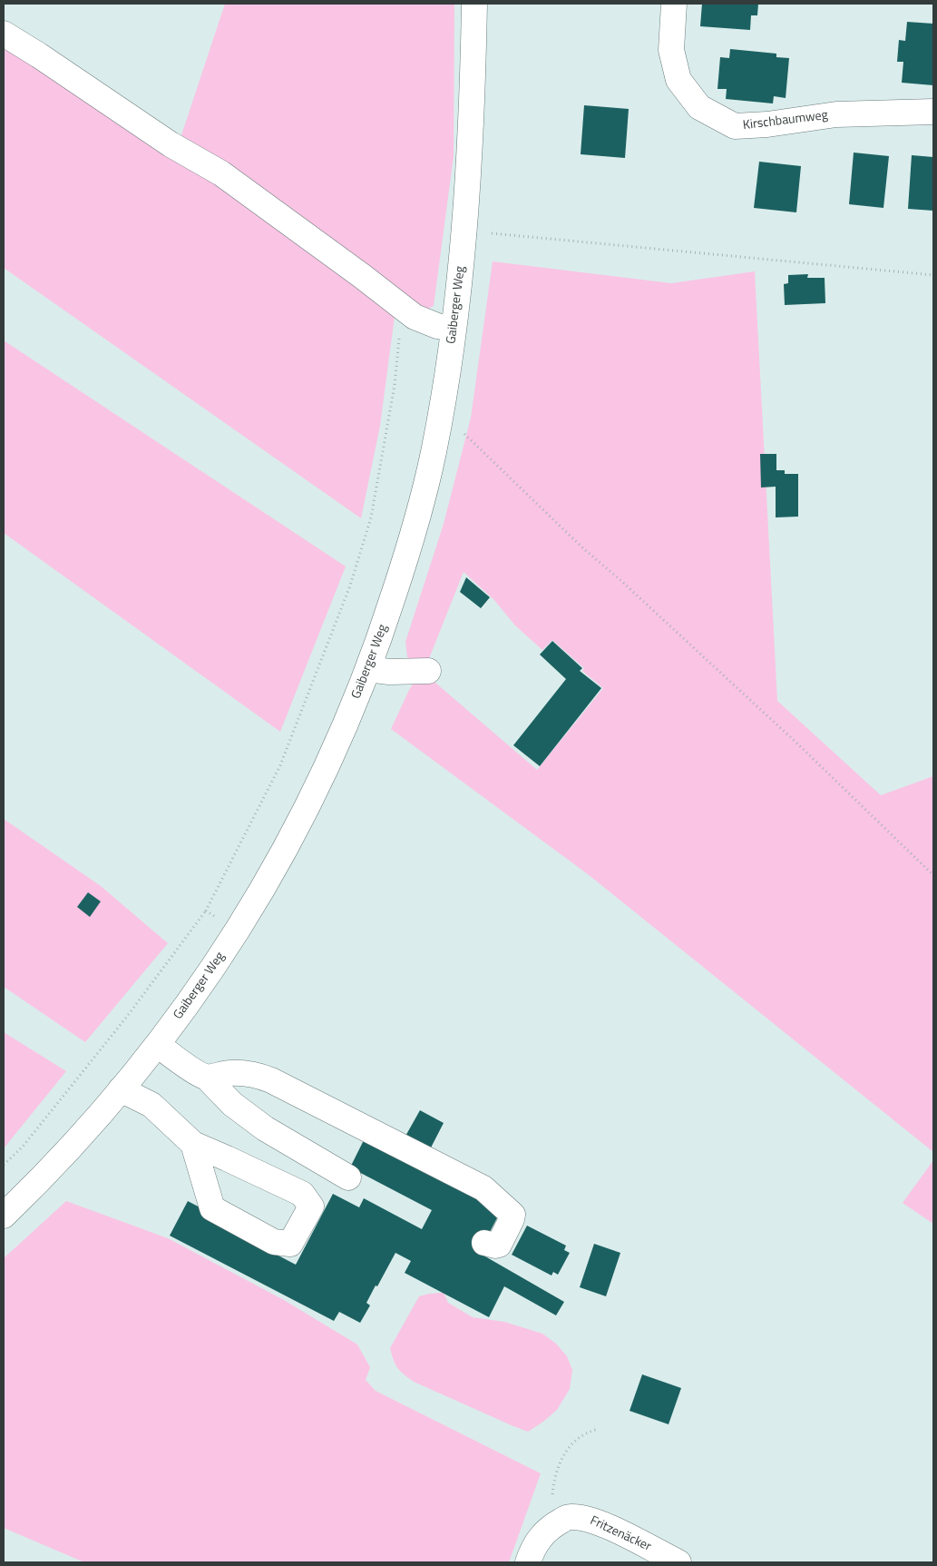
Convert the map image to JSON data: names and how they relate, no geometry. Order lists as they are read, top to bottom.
{
  "streets": {
    "street": ["Kirschbaumweg", "Gaiberger Weg", "Fritzenäcker"]
  }
}
